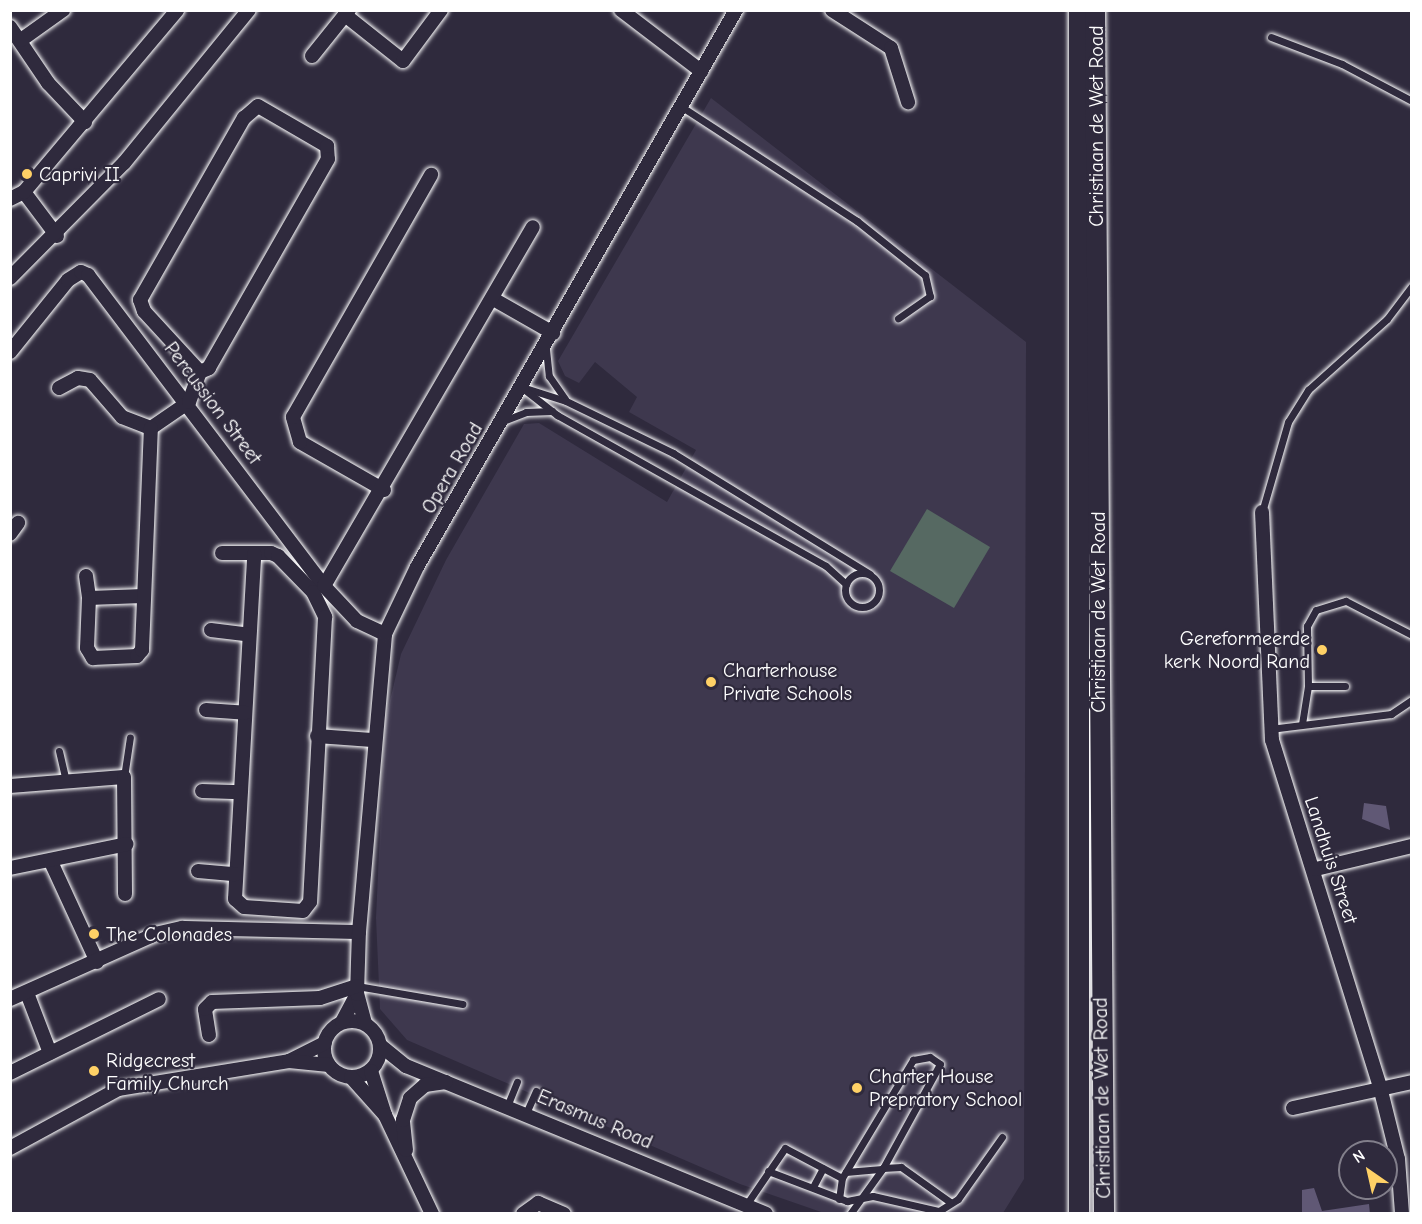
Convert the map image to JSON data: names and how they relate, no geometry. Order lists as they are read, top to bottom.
{
  "streets": {
    "main road": ["Christiaan de Wet Road"],
    "street": [
      "Percussion Street",
      "Opera Road",
      "Landhuis Street",
      "Erasmus Road"
    ]
  },
  "crossings": [
    ["Percussion Street", "Opera Road"],
    ["Opera Road", "Erasmus Road"]
  ],
  "places": [
    "Caprivi II",
    "Gereformeerde kerk Noord Rand",
    "Charterhouse Private Schools",
    "The Colonades",
    "Ridgecrest Family Church",
    "Charter House Prepratory School"
  ],
  "north": "top left"
}
